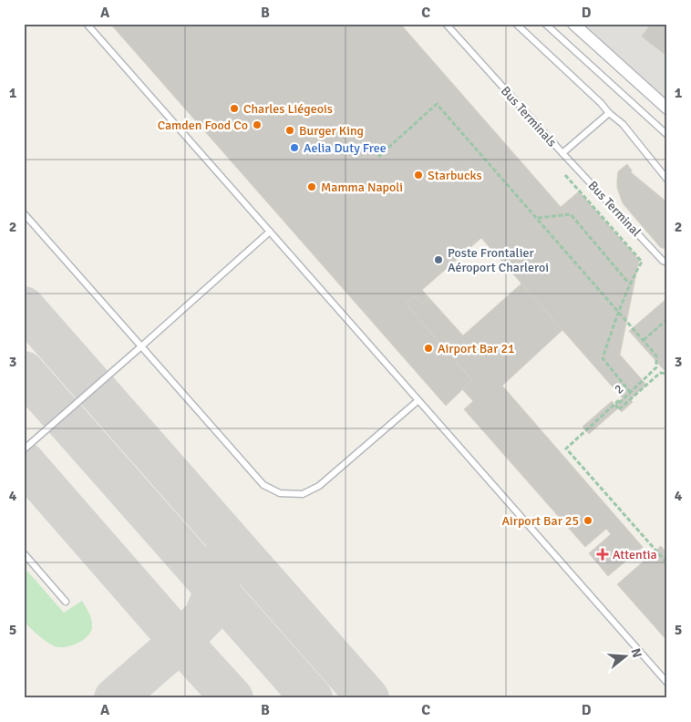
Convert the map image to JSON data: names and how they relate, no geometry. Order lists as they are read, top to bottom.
{
  "streets": {
    "lane": ["Bus Terminals", "Bus Terminal"],
    "path": ["2"]
  },
  "crossings": [
    ["Bus Terminals", "Bus Terminal"]
  ],
  "places": {
    "other": [
      "Charles Liégeois",
      "Camden Food Co",
      "Burger King",
      "Aelia Duty Free",
      "Starbucks",
      "Mamma Napoli",
      "Poste Frontalier Aéroport Charleroi",
      "Airport Bar 21",
      "Airport Bar 25"
    ],
    "health": ["Attentia"]
  },
  "north": "right",
  "grid": {
    "columns": [
      "A",
      "B",
      "C",
      "D"
    ],
    "rows": [
      "1",
      "2",
      "3",
      "4",
      "5"
    ]
  }
}
